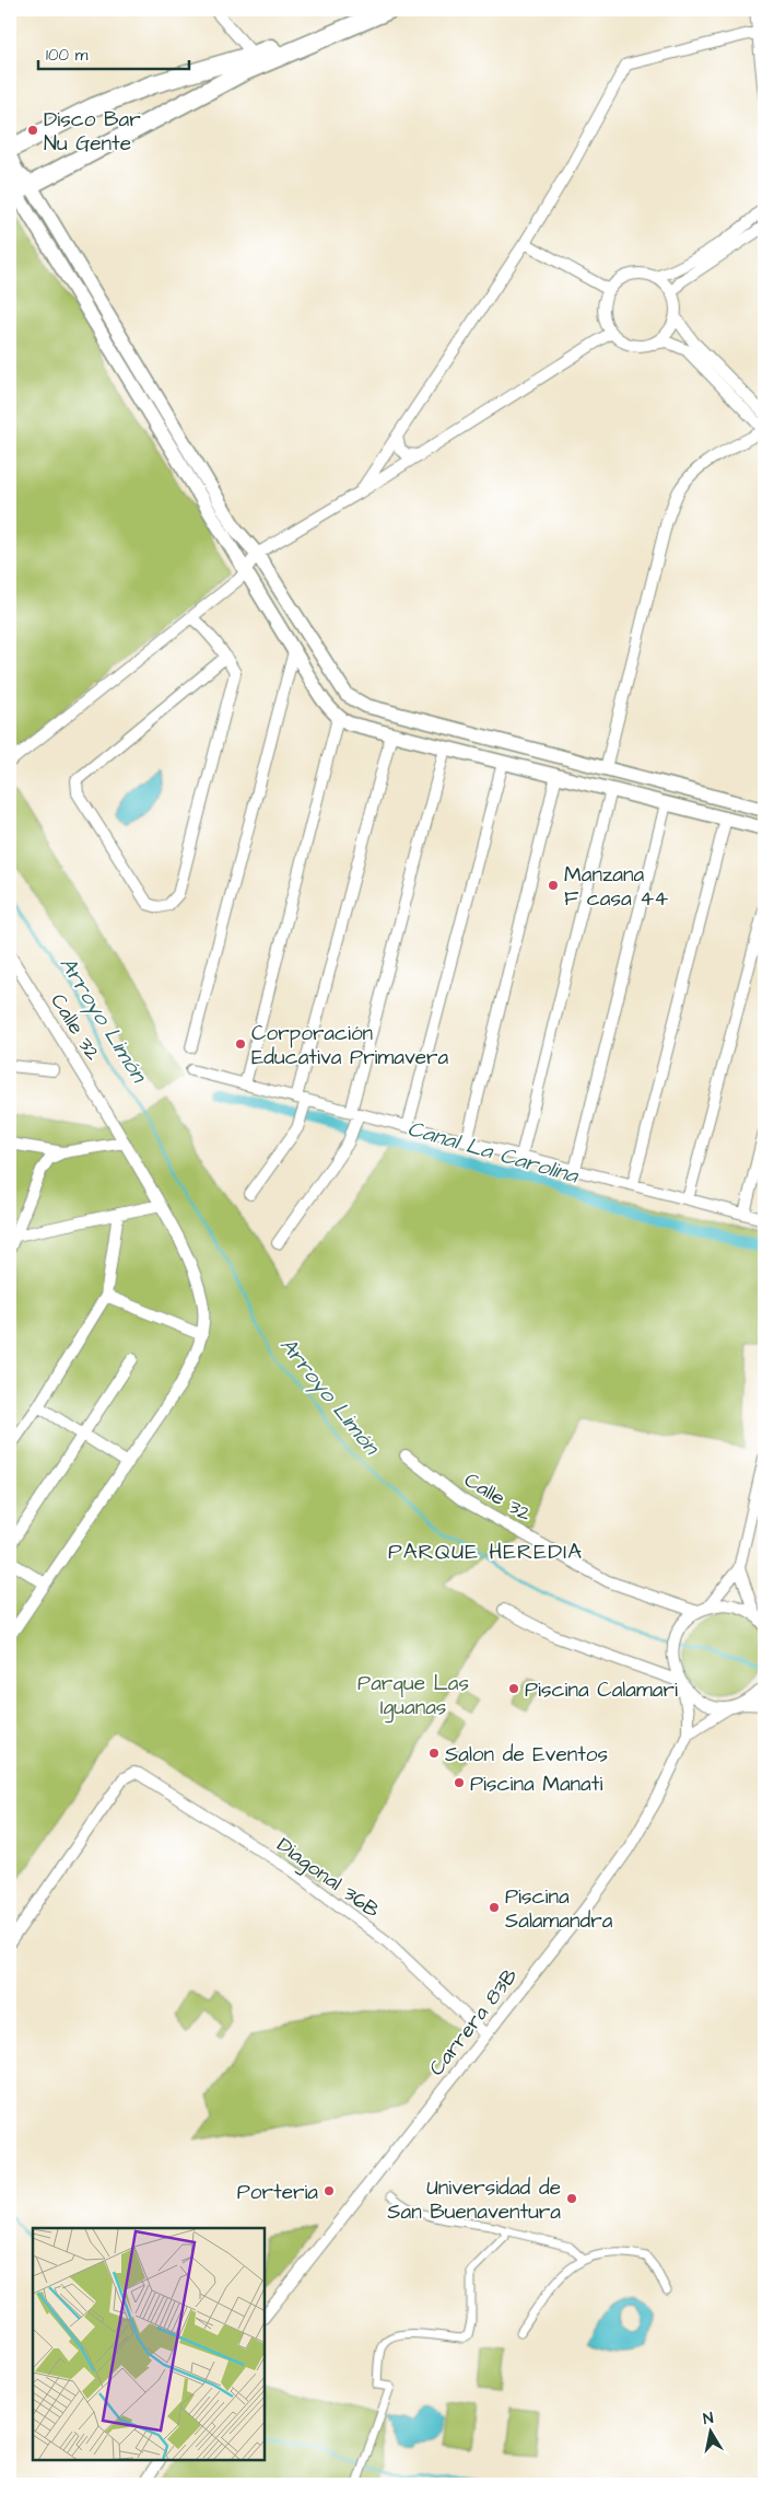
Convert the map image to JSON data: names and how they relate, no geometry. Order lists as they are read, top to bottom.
{
  "streets": {
    "street": ["Calle 32", "Diagonal 36B", "Carrera 83B"]
  },
  "crossings": [
    ["Calle 32", "Carrera 83B"],
    ["Diagonal 36B", "Carrera 83B"]
  ],
  "districts": ["PARQUE HEREDIA"],
  "water": ["Arroyo Limón", "Canal La Carolina"],
  "parks": ["Parque Las Iguanas"],
  "places": [
    "Disco Bar Nu Gente",
    "Manzana F casa 44",
    "Corporación Educativa Primavera",
    "Piscina Calamari",
    "Salon de Eventos",
    "Piscina Manati",
    "Piscina Salamandra",
    "Porteria",
    "Universidad de San Buenaventura"
  ],
  "scale_bar": "100 m",
  "north": "top"
}
